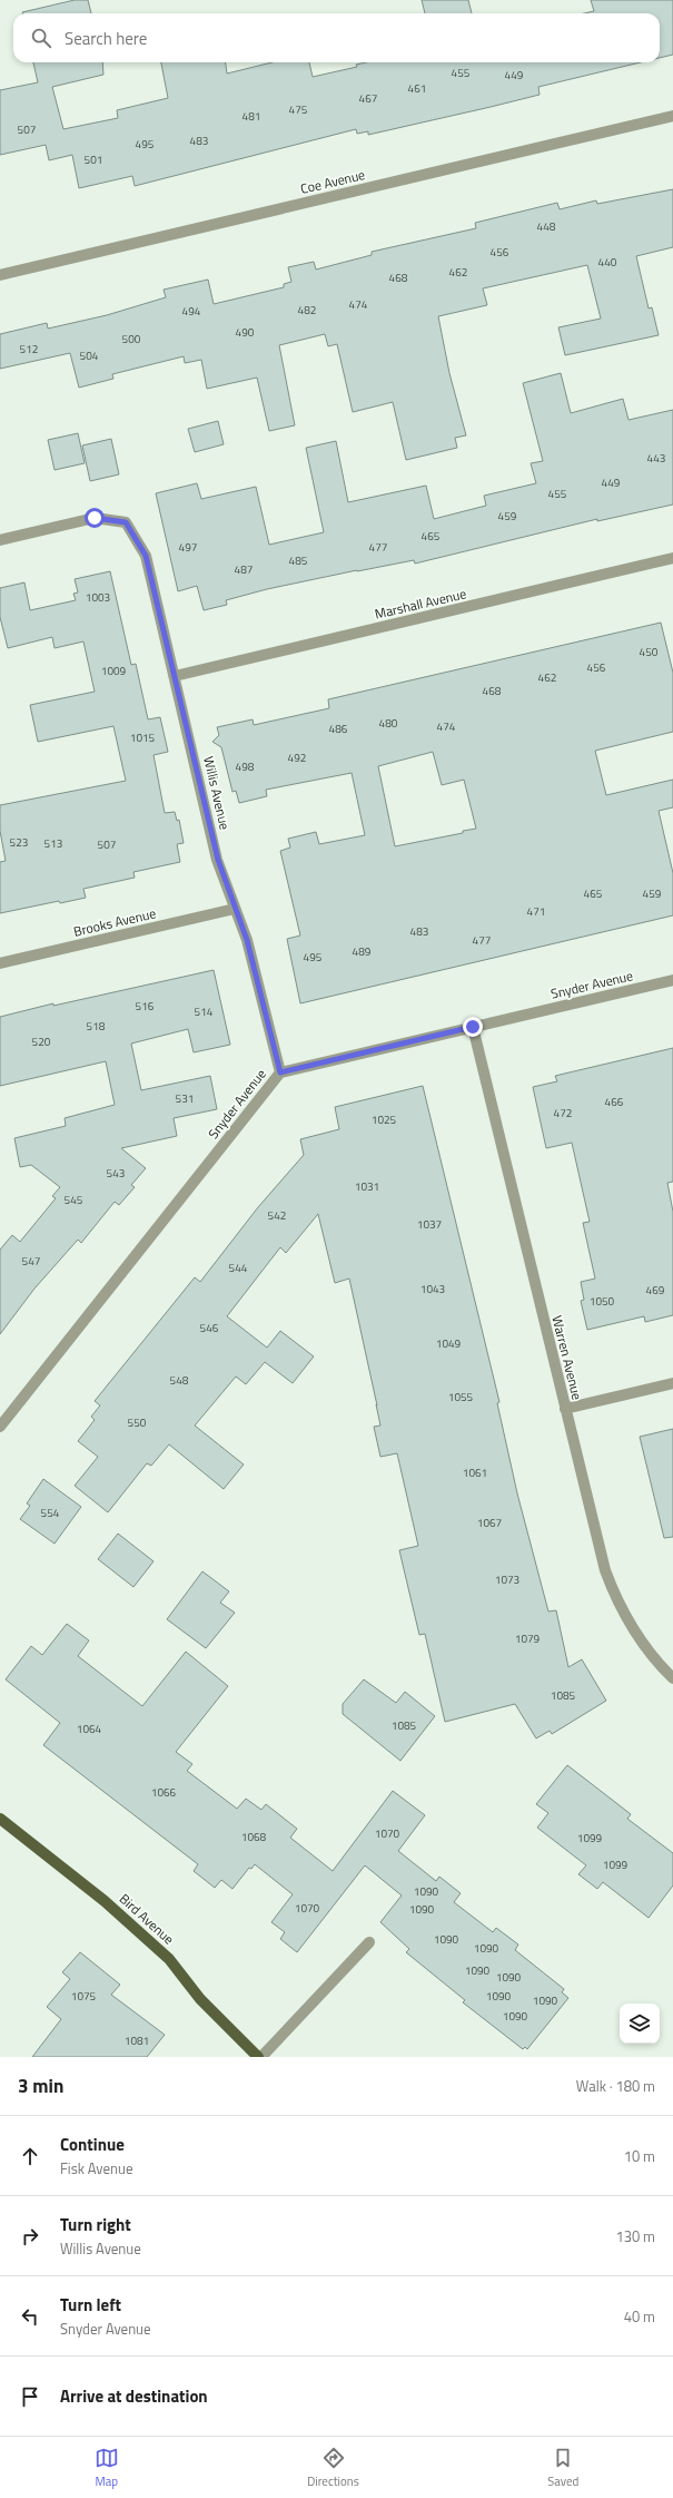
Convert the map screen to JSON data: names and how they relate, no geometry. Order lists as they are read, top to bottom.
{
  "streets": {
    "main road": ["Bird Avenue"],
    "street": [
      "Coe Avenue",
      "Marshall Avenue",
      "Willis Avenue",
      "Brooks Avenue",
      "Snyder Avenue",
      "Warren Avenue"
    ]
  },
  "crossings": [
    ["Marshall Avenue", "Willis Avenue"],
    ["Willis Avenue", "Brooks Avenue"],
    ["Willis Avenue", "Snyder Avenue"],
    ["Snyder Avenue", "Warren Avenue"]
  ],
  "house_numbers": [
    "455",
    "449",
    "461",
    "467",
    "475",
    "481",
    "507",
    "483",
    "495",
    "501",
    "448",
    "456",
    "440",
    "462",
    "468",
    "474",
    "482",
    "494",
    "490",
    "500",
    "512",
    "504",
    "443",
    "449",
    "455",
    "459",
    "465",
    "497",
    "477",
    "485",
    "487",
    "1003",
    "450",
    "456",
    "1009",
    "462",
    "468",
    "480",
    "474",
    "486",
    "1015",
    "492",
    "498",
    "523",
    "513",
    "507",
    "465",
    "459",
    "471",
    "483",
    "477",
    "489",
    "495",
    "516",
    "514",
    "518",
    "520",
    "531",
    "466",
    "472",
    "1025",
    "543",
    "1031",
    "545",
    "542",
    "1037",
    "547",
    "544",
    "1043",
    "469",
    "1050",
    "546",
    "1049",
    "548",
    "1055",
    "550",
    "1061",
    "554",
    "1067",
    "1073",
    "1079",
    "1085",
    "1085",
    "1064",
    "1066",
    "1070",
    "1068",
    "1099",
    "1099",
    "1090",
    "1070",
    "1090",
    "1090",
    "1090",
    "1090",
    "1090",
    "1075",
    "1090",
    "1090",
    "1090",
    "1081"
  ],
  "page": {
    "search": "Search here",
    "heading": ["3 min", "Walk · 180 m"],
    "list": [
      ["Continue", "Fisk Avenue", "10 m"],
      ["Turn right", "Willis Avenue", "130 m"],
      ["Turn left", "Snyder Avenue", "40 m"],
      "Arrive at destination"
    ],
    "nav": ["Map", "Directions", "Saved"]
  }
}
